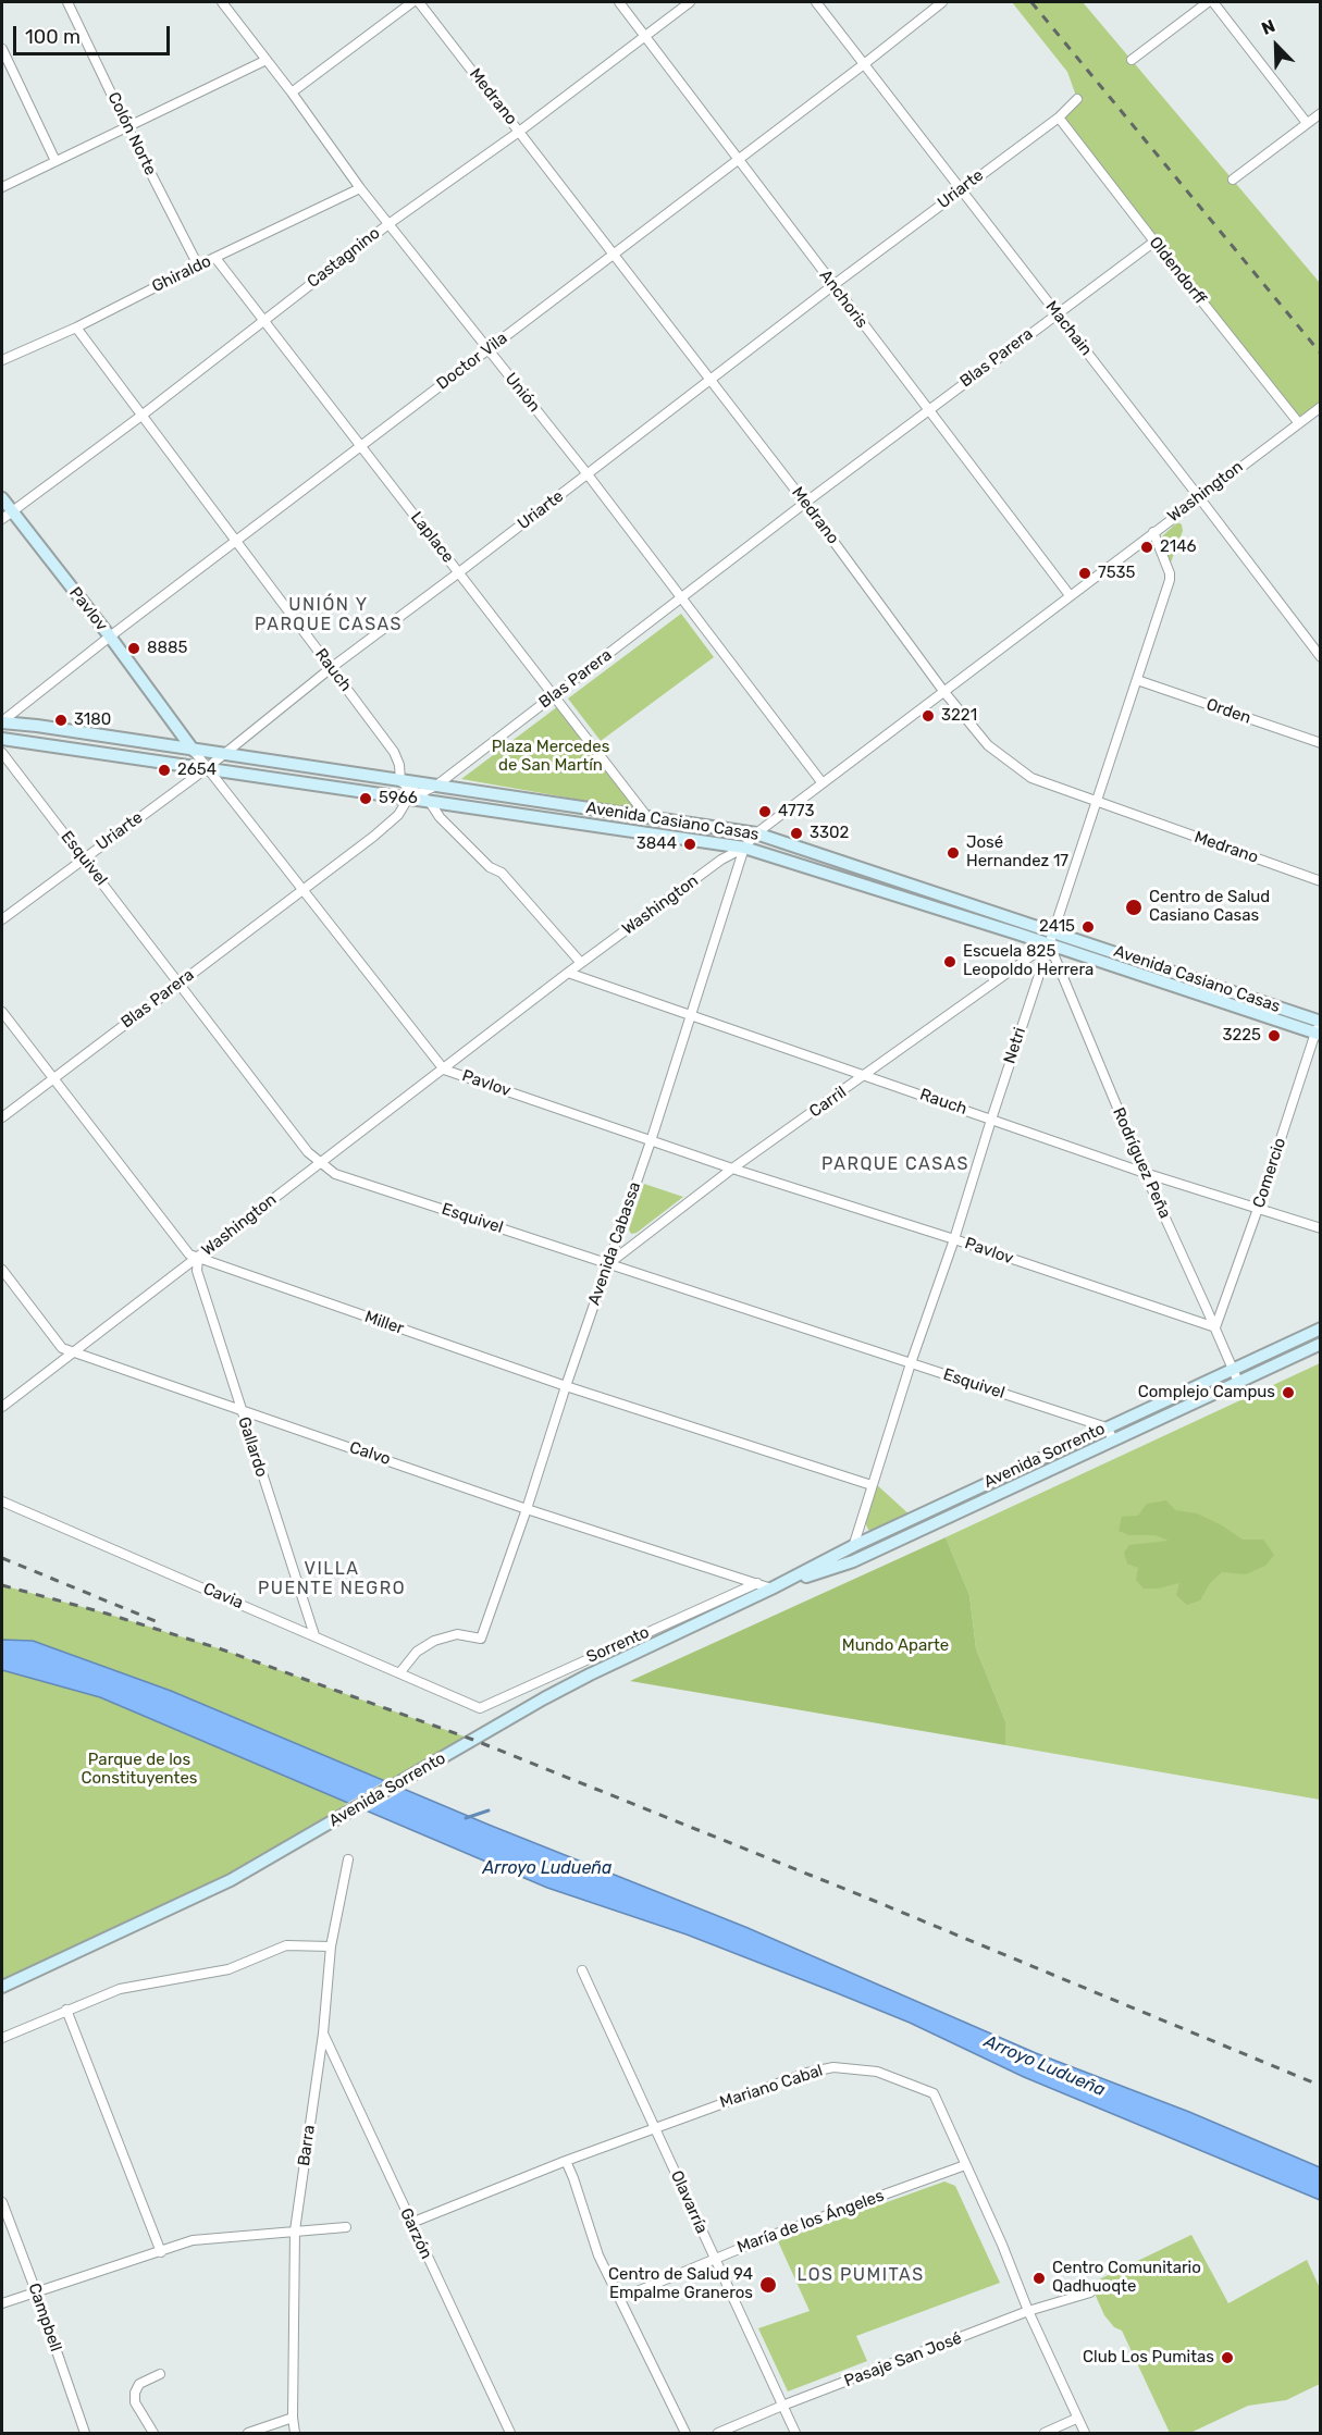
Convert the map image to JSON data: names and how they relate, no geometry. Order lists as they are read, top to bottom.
{
  "streets": {
    "main road": ["Pavlov", "Avenida Casiano Casas", "Avenida Sorrento"],
    "street": [
      "Medrano",
      "Colón Norte",
      "Uriarte",
      "Castagnino",
      "Oldendorff",
      "Ghiraldo",
      "Anchoris",
      "Machain",
      "Blas Parera",
      "Doctor Vila",
      "Unión",
      "Washington",
      "Laplace",
      "Rauch",
      "Orden",
      "Esquivel",
      "Netri",
      "Carril",
      "Rodríguez Peña",
      "Comercio",
      "Avenida Cabassa",
      "Miller",
      "Gallardo",
      "Calvo",
      "Cavia",
      "Sorrento",
      "Mariano Cabal",
      "Barra",
      "Olavarría",
      "María de los Ángeles",
      "Garzón",
      "Campbell",
      "Pasaje San José"
    ]
  },
  "crossings": [
    ["Medrano", "Uriarte"],
    ["Medrano", "Castagnino"],
    ["Medrano", "Blas Parera"],
    ["Medrano", "Doctor Vila"],
    ["Medrano", "Washington"],
    ["Medrano", "Netri"],
    ["Colón Norte", "Ghiraldo"],
    ["Uriarte", "Oldendorff"],
    ["Uriarte", "Anchoris"],
    ["Uriarte", "Machain"],
    ["Uriarte", "Unión"],
    ["Uriarte", "Laplace"],
    ["Uriarte", "Pavlov"],
    ["Uriarte", "Rauch"],
    ["Uriarte", "Avenida Casiano Casas"],
    ["Uriarte", "Esquivel"],
    ["Castagnino", "Anchoris"],
    ["Castagnino", "Unión"],
    ["Castagnino", "Laplace"],
    ["Castagnino", "Pavlov"],
    ["Castagnino", "Rauch"],
    ["Oldendorff", "Blas Parera"],
    ["Oldendorff", "Washington"],
    ["Ghiraldo", "Unión"],
    ["Ghiraldo", "Laplace"],
    ["Ghiraldo", "Rauch"],
    ["Anchoris", "Blas Parera"],
    ["Anchoris", "Doctor Vila"],
    ["Anchoris", "Washington"],
    ["Machain", "Blas Parera"],
    ["Machain", "Doctor Vila"],
    ["Machain", "Washington"],
    ["Blas Parera", "Unión"],
    ["Blas Parera", "Laplace"],
    ["Blas Parera", "Pavlov"],
    ["Blas Parera", "Avenida Casiano Casas"],
    ["Blas Parera", "Esquivel"],
    ["Blas Parera", "Miller"],
    ["Doctor Vila", "Unión"],
    ["Doctor Vila", "Laplace"],
    ["Doctor Vila", "Pavlov"],
    ["Doctor Vila", "Rauch"],
    ["Doctor Vila", "Avenida Casiano Casas"],
    ["Unión", "Washington"],
    ["Washington", "Pavlov"],
    ["Washington", "Rauch"],
    ["Washington", "Avenida Casiano Casas"],
    ["Washington", "Esquivel"],
    ["Washington", "Netri"],
    ["Washington", "Avenida Cabassa"],
    ["Washington", "Miller"],
    ["Washington", "Gallardo"],
    ["Washington", "Calvo"],
    ["Laplace", "Avenida Casiano Casas"],
    ["Pavlov", "Avenida Casiano Casas"],
    ["Pavlov", "Netri"],
    ["Pavlov", "Carril"],
    ["Pavlov", "Rodríguez Peña"],
    ["Pavlov", "Comercio"],
    ["Pavlov", "Avenida Cabassa"],
    ["Rauch", "Avenida Casiano Casas"],
    ["Rauch", "Netri"],
    ["Rauch", "Carril"],
    ["Rauch", "Rodríguez Peña"],
    ["Rauch", "Comercio"],
    ["Rauch", "Avenida Cabassa"],
    ["Orden", "Netri"],
    ["Avenida Casiano Casas", "Netri"],
    ["Avenida Casiano Casas", "Carril"],
    ["Avenida Casiano Casas", "Rodríguez Peña"],
    ["Avenida Casiano Casas", "Comercio"],
    ["Avenida Casiano Casas", "Avenida Cabassa"],
    ["Esquivel", "Netri"],
    ["Esquivel", "Carril"],
    ["Esquivel", "Avenida Cabassa"],
    ["Esquivel", "Avenida Sorrento"],
    ["Netri", "Carril"],
    ["Netri", "Rodríguez Peña"],
    ["Netri", "Miller"],
    ["Netri", "Avenida Sorrento"],
    ["Carril", "Rodríguez Peña"],
    ["Carril", "Avenida Cabassa"],
    ["Rodríguez Peña", "Comercio"],
    ["Rodríguez Peña", "Avenida Sorrento"],
    ["Avenida Cabassa", "Miller"],
    ["Avenida Cabassa", "Calvo"],
    ["Avenida Cabassa", "Cavia"],
    ["Miller", "Gallardo"],
    ["Gallardo", "Calvo"],
    ["Gallardo", "Cavia"],
    ["Calvo", "Avenida Sorrento"],
    ["Calvo", "Sorrento"],
    ["Cavia", "Sorrento"],
    ["Mariano Cabal", "Olavarría"],
    ["Mariano Cabal", "María de los Ángeles"],
    ["Mariano Cabal", "Garzón"],
    ["Mariano Cabal", "Pasaje San José"],
    ["Barra", "Garzón"],
    ["Olavarría", "María de los Ángeles"],
    ["Olavarría", "Pasaje San José"]
  ],
  "districts": [
    "UNIÓN Y PARQUE CASAS",
    "PARQUE CASAS",
    "VILLA PUENTE NEGRO",
    "LOS PUMITAS"
  ],
  "water": ["Arroyo Ludueña"],
  "parks": ["Plaza Mercedes de San Martín", "Mundo Aparte", "Parque de los Constituyentes"],
  "places": [
    "2146",
    "7535",
    "8885",
    "3221",
    "3180",
    "2654",
    "5966",
    "4773",
    "3302",
    "3844",
    "José Hernandez 17",
    "Centro de Salud Casiano Casas",
    "2415",
    "Escuela 825 Leopoldo Herrera",
    "3225",
    "Complejo Campus",
    "Centro Comunitario Qadhuoqte",
    "Centro de Salud 94 Empalme Graneros",
    "Club Los Pumitas"
  ],
  "scale_bar": "100 m",
  "north": "top left"
}
